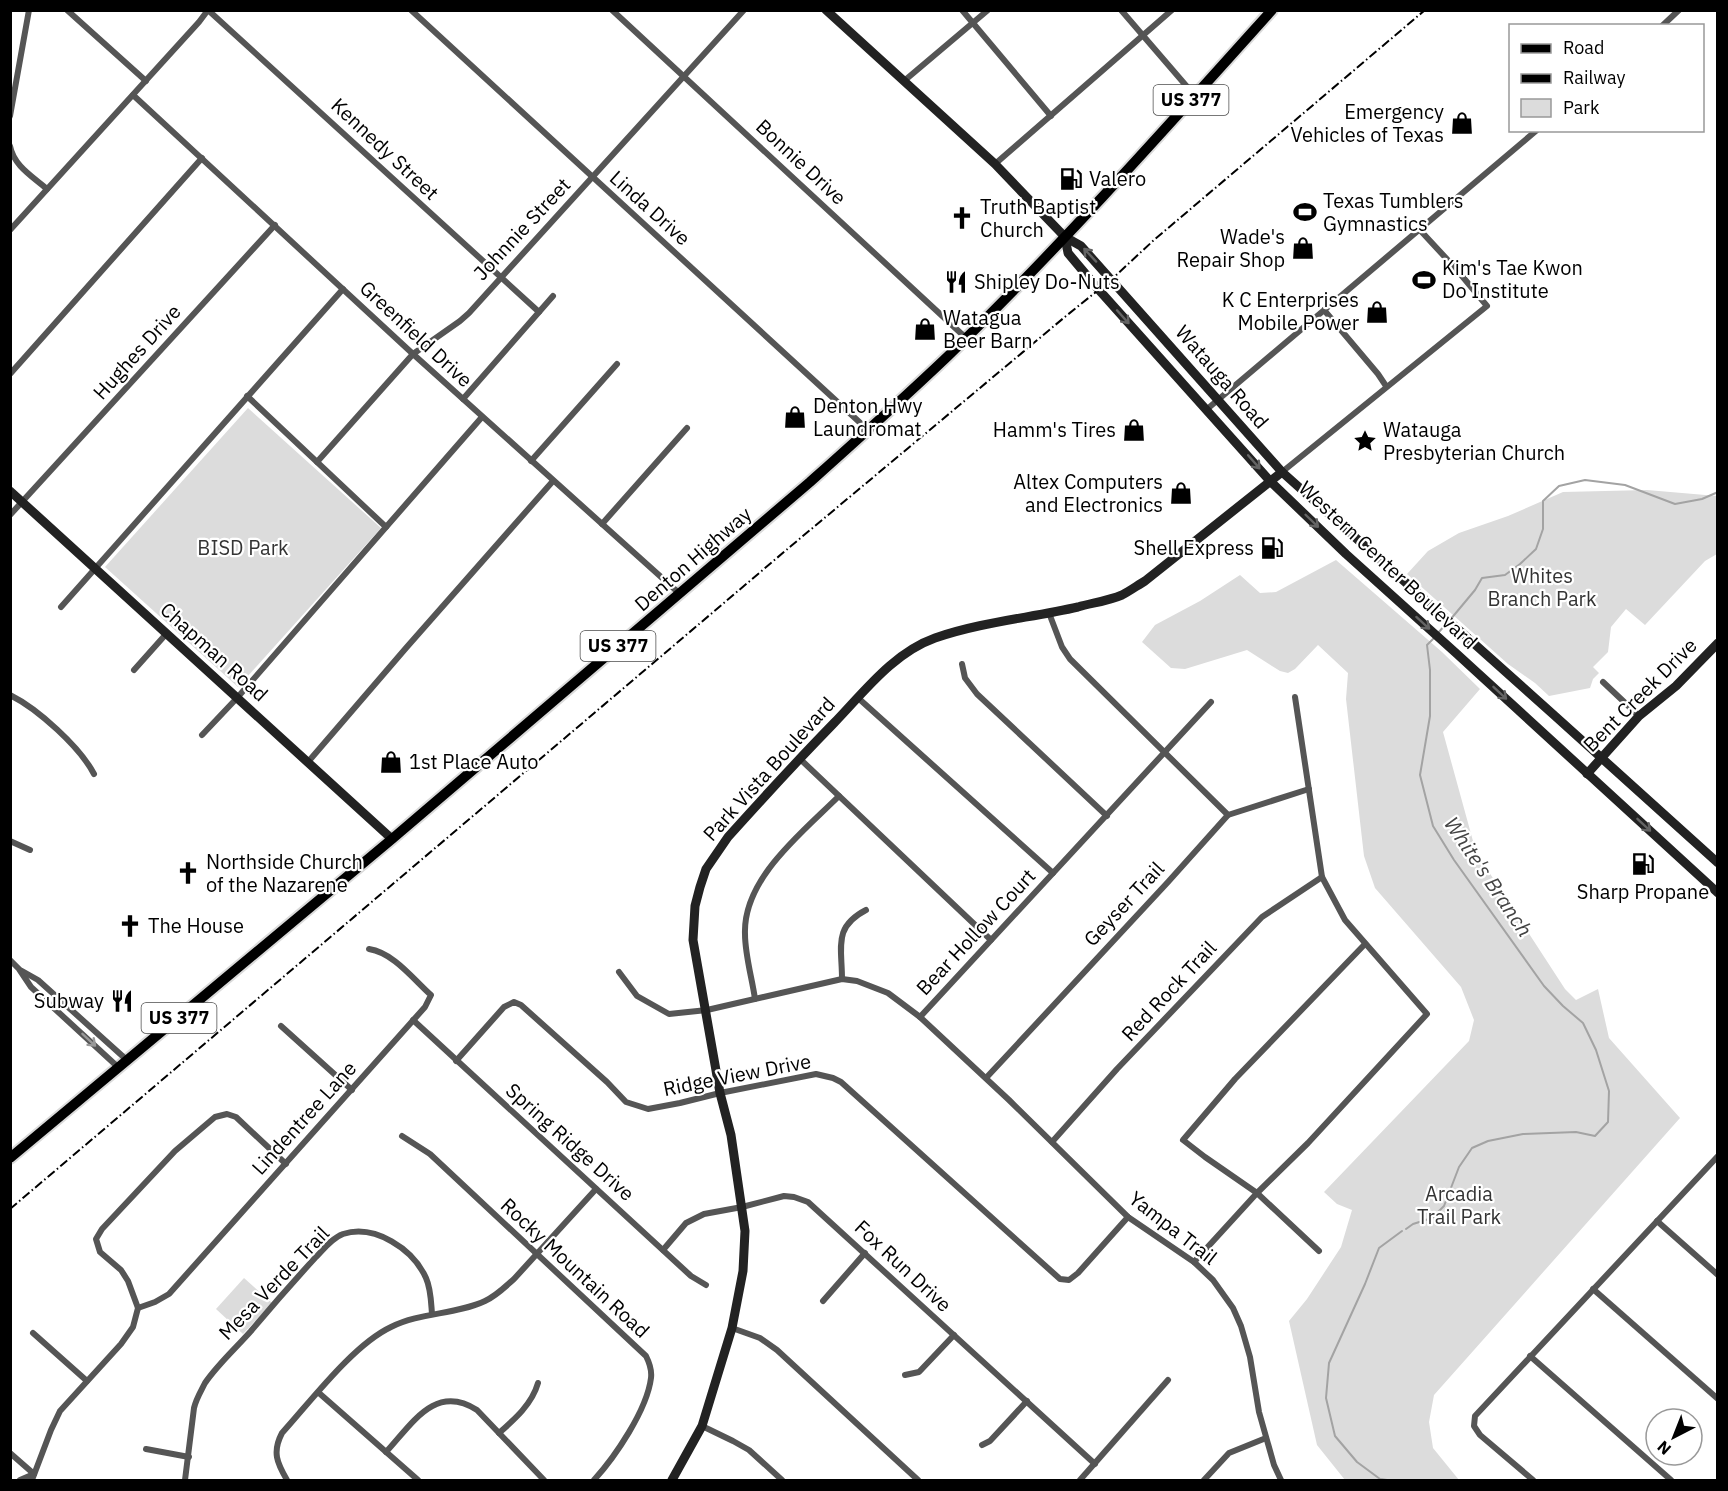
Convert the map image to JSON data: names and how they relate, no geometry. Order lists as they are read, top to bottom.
{
  "streets": {
    "main road": [
      "US 377",
      "Watauga Road",
      "Denton Highway",
      "Western Center Boulevard",
      "Chapman Road",
      "Bent Creek Drive",
      "Park Vista Boulevard"
    ],
    "street": [
      "Kennedy Street",
      "Bonnie Drive",
      "Linda Drive",
      "Johnnie Street",
      "Greenfield Drive",
      "Hughes Drive",
      "Geyser Trail",
      "Bear Hollow Court",
      "Red Rock Trail",
      "Ridge View Drive",
      "Lindentree Lane",
      "Spring Ridge Drive",
      "Yampa Trail",
      "Fox Run Drive",
      "Rocky Mountain Road",
      "Mesa Verde Trail"
    ]
  },
  "crossings": [
    ["Kennedy Street", "Johnnie Street"],
    ["Bonnie Drive", "Johnnie Street"],
    ["Bonnie Drive", "Denton Highway"],
    ["Linda Drive", "Johnnie Street"],
    ["Linda Drive", "Denton Highway"],
    ["Johnnie Street", "Greenfield Drive"],
    ["Greenfield Drive", "Hughes Drive"],
    ["Greenfield Drive", "Denton Highway"],
    ["Hughes Drive", "Chapman Road"],
    ["Watauga Road", "Denton Highway"],
    ["Watauga Road", "Western Center Boulevard"],
    ["Watauga Road", "Bent Creek Drive"],
    ["Watauga Road", "Park Vista Boulevard"],
    ["Denton Highway", "Western Center Boulevard"],
    ["Denton Highway", "Chapman Road"],
    ["Western Center Boulevard", "Bent Creek Drive"],
    ["Western Center Boulevard", "Park Vista Boulevard"],
    ["Park Vista Boulevard", "Bear Hollow Court"],
    ["Park Vista Boulevard", "Ridge View Drive"],
    ["Park Vista Boulevard", "Fox Run Drive"],
    ["Geyser Trail", "Yampa Trail"],
    ["Bear Hollow Court", "Yampa Trail"],
    ["Red Rock Trail", "Yampa Trail"],
    ["Ridge View Drive", "Spring Ridge Drive"],
    ["Ridge View Drive", "Yampa Trail"],
    ["Lindentree Lane", "Spring Ridge Drive"],
    ["Spring Ridge Drive", "Fox Run Drive"]
  ],
  "one_way": ["Western Center Boulevard"],
  "water": ["White's Branch"],
  "parks": ["BISD Park", "Whites Branch Park", "Arcadia Trail Park"],
  "places": {
    "shop": [
      "Emergency Vehicles of Texas",
      "Wade's Repair Shop",
      "K C Enterprises Mobile Power",
      "Watagua Beer Barn",
      "Denton Hwy Laundromat",
      "Hamm's Tires",
      "Altex Computers and Electronics",
      "1st Place Auto"
    ],
    "fuel station": ["Valero", "Shell Express", "Sharp Propane"],
    "sports": ["Texas Tumblers Gymnastics", "Kim's Tae Kwon Do Institute"],
    "church": ["Truth Baptist Church", "Northside Church of the Nazarene", "The House"],
    "restaurant": ["Shipley Do-Nuts", "Subway"],
    "place": ["Watauga Presbyterian Church"]
  },
  "legend": ["Road", "Railway", "Park"],
  "north": "bottom left"
}
